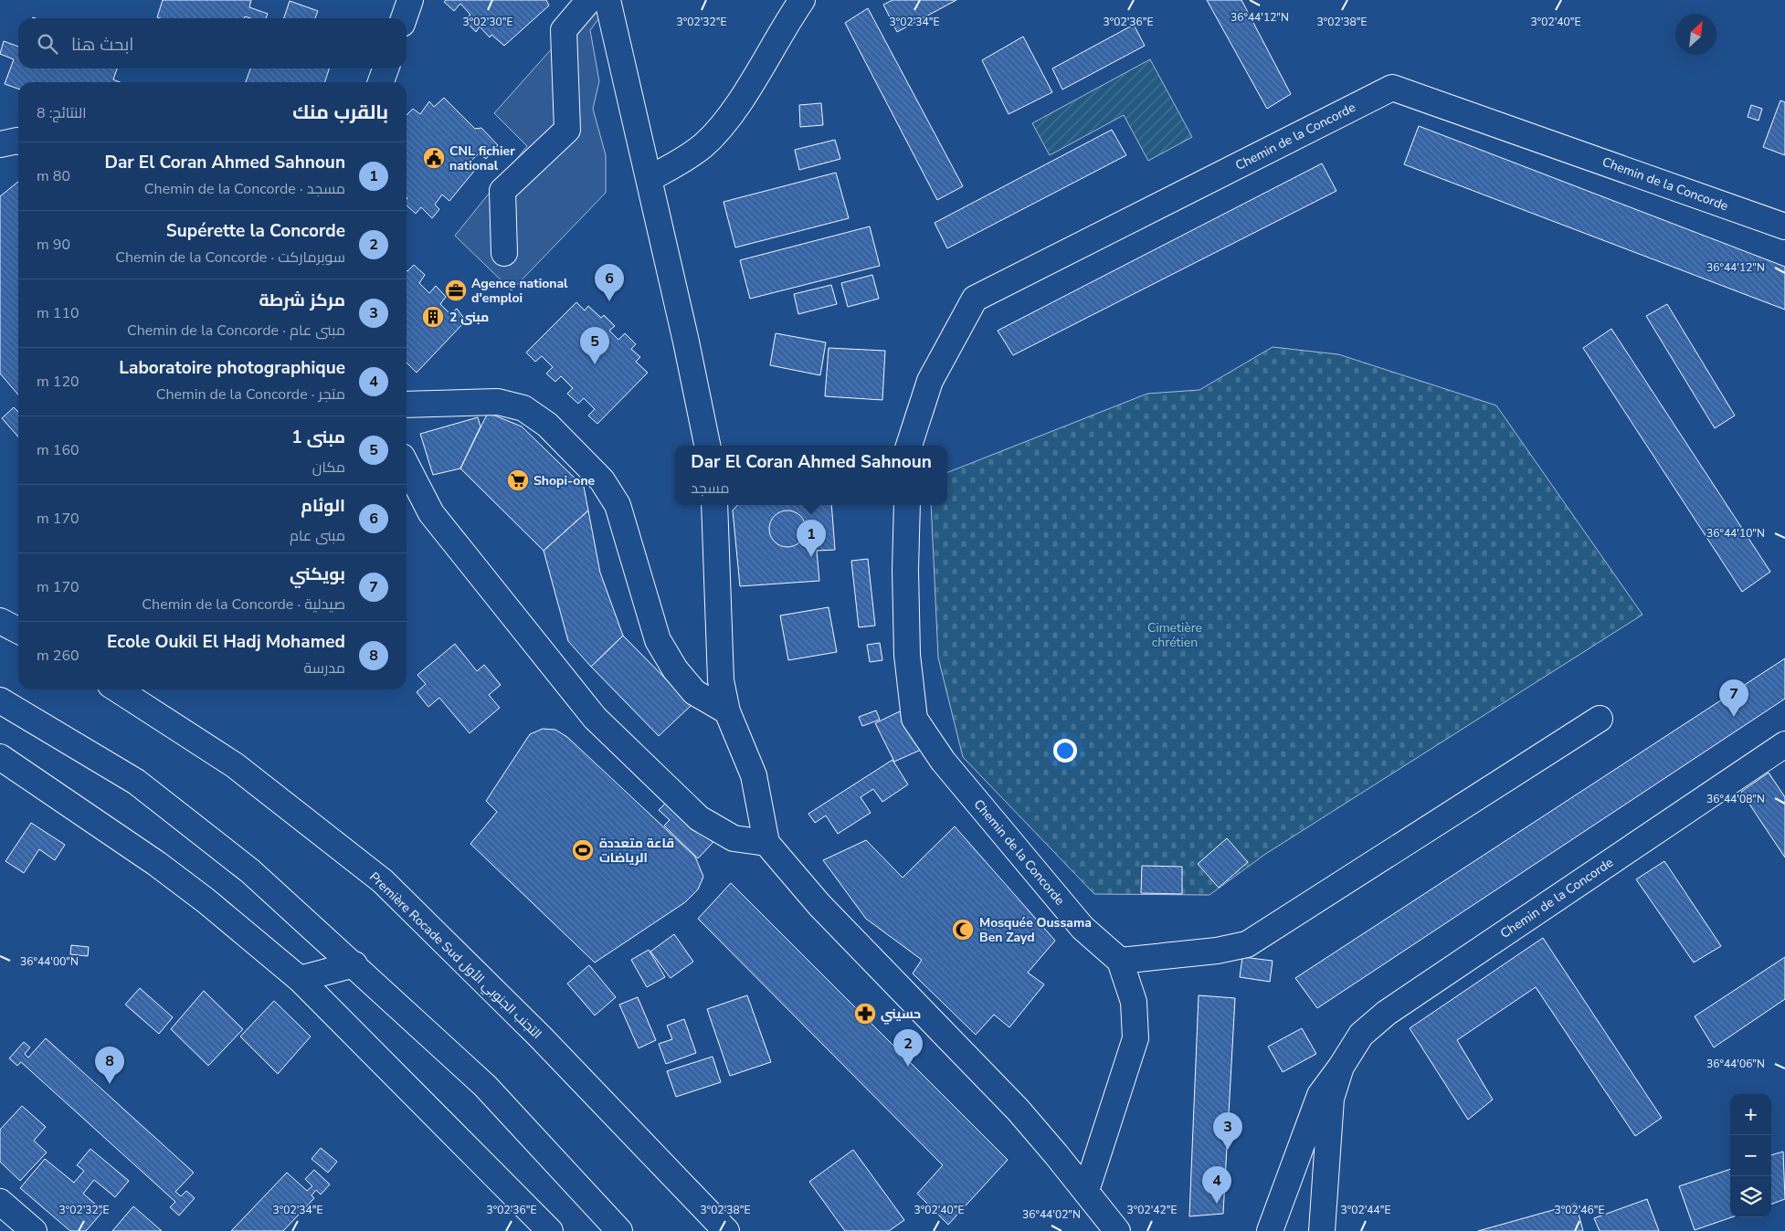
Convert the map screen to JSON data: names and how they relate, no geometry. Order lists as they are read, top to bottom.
{
  "streets": {
    "main road": ["Chemin de la Concorde", "Première Rocade Sud التجنب الجنوبي الأول"]
  },
  "parks": ["Cimetière chrétien"],
  "places": {
    "public building": ["CNL fichier national"],
    "office": ["Agence national d'emploi"],
    "building": ["مبنى 2"],
    "supermarket": ["Shopi-one"],
    "sports": ["قاعة متعددة الرياضات"],
    "mosque": ["Mosquée Oussama Ben Zayd"],
    "pharmacy": ["حسيني"]
  },
  "north": "top right",
  "page": {
    "search": "ابحث هنا",
    "heading": ["بالقرب منك", "النتائج: 8"],
    "list": [
      {
        "mark": "1",
        "name": "Dar El Coran Ahmed Sahnoun",
        "note": "مسجد · Chemin de la Concorde",
        "value": "80 m"
      },
      {
        "mark": "2",
        "name": "Supérette la Concorde",
        "note": "سوبرماركت · Chemin de la Concorde",
        "value": "90 m"
      },
      {
        "mark": "3",
        "name": "مركز شرطة",
        "note": "مبنى عام · Chemin de la Concorde",
        "value": "110 m"
      },
      {
        "mark": "4",
        "name": "Laboratoire photographique",
        "note": "متجر · Chemin de la Concorde",
        "value": "120 m"
      },
      {
        "mark": "5",
        "name": "مبنى 1",
        "note": "مكان",
        "value": "160 m"
      },
      {
        "mark": "6",
        "name": "الوئام",
        "note": "مبنى عام",
        "value": "170 m"
      },
      {
        "mark": "7",
        "name": "بويكني",
        "note": "صيدلية · Chemin de la Concorde",
        "value": "170 m"
      },
      {
        "mark": "8",
        "name": "Ecole Oukil El Hadj Mohamed",
        "note": "مدرسة",
        "value": "260 m"
      }
    ],
    "pins": [
      "6",
      "5",
      "1",
      "7",
      "2",
      "8",
      "3",
      "4"
    ],
    "popup": ["Dar El Coran Ahmed Sahnoun", "مسجد"],
    "map_buttons": ["+", "−"]
  },
  "coordinates": [
    "36°44'12\"N",
    "3°02'30\"E",
    "3°02'32\"E",
    "3°02'34\"E",
    "3°02'36\"E",
    "3°02'38\"E",
    "3°02'40\"E",
    "36°44'10\"N",
    "36°44'08\"N",
    "36°44'00\"N",
    "36°44'06\"N",
    "3°02'42\"E",
    "3°02'44\"E",
    "3°02'46\"E",
    "36°44'02\"N"
  ]
}
